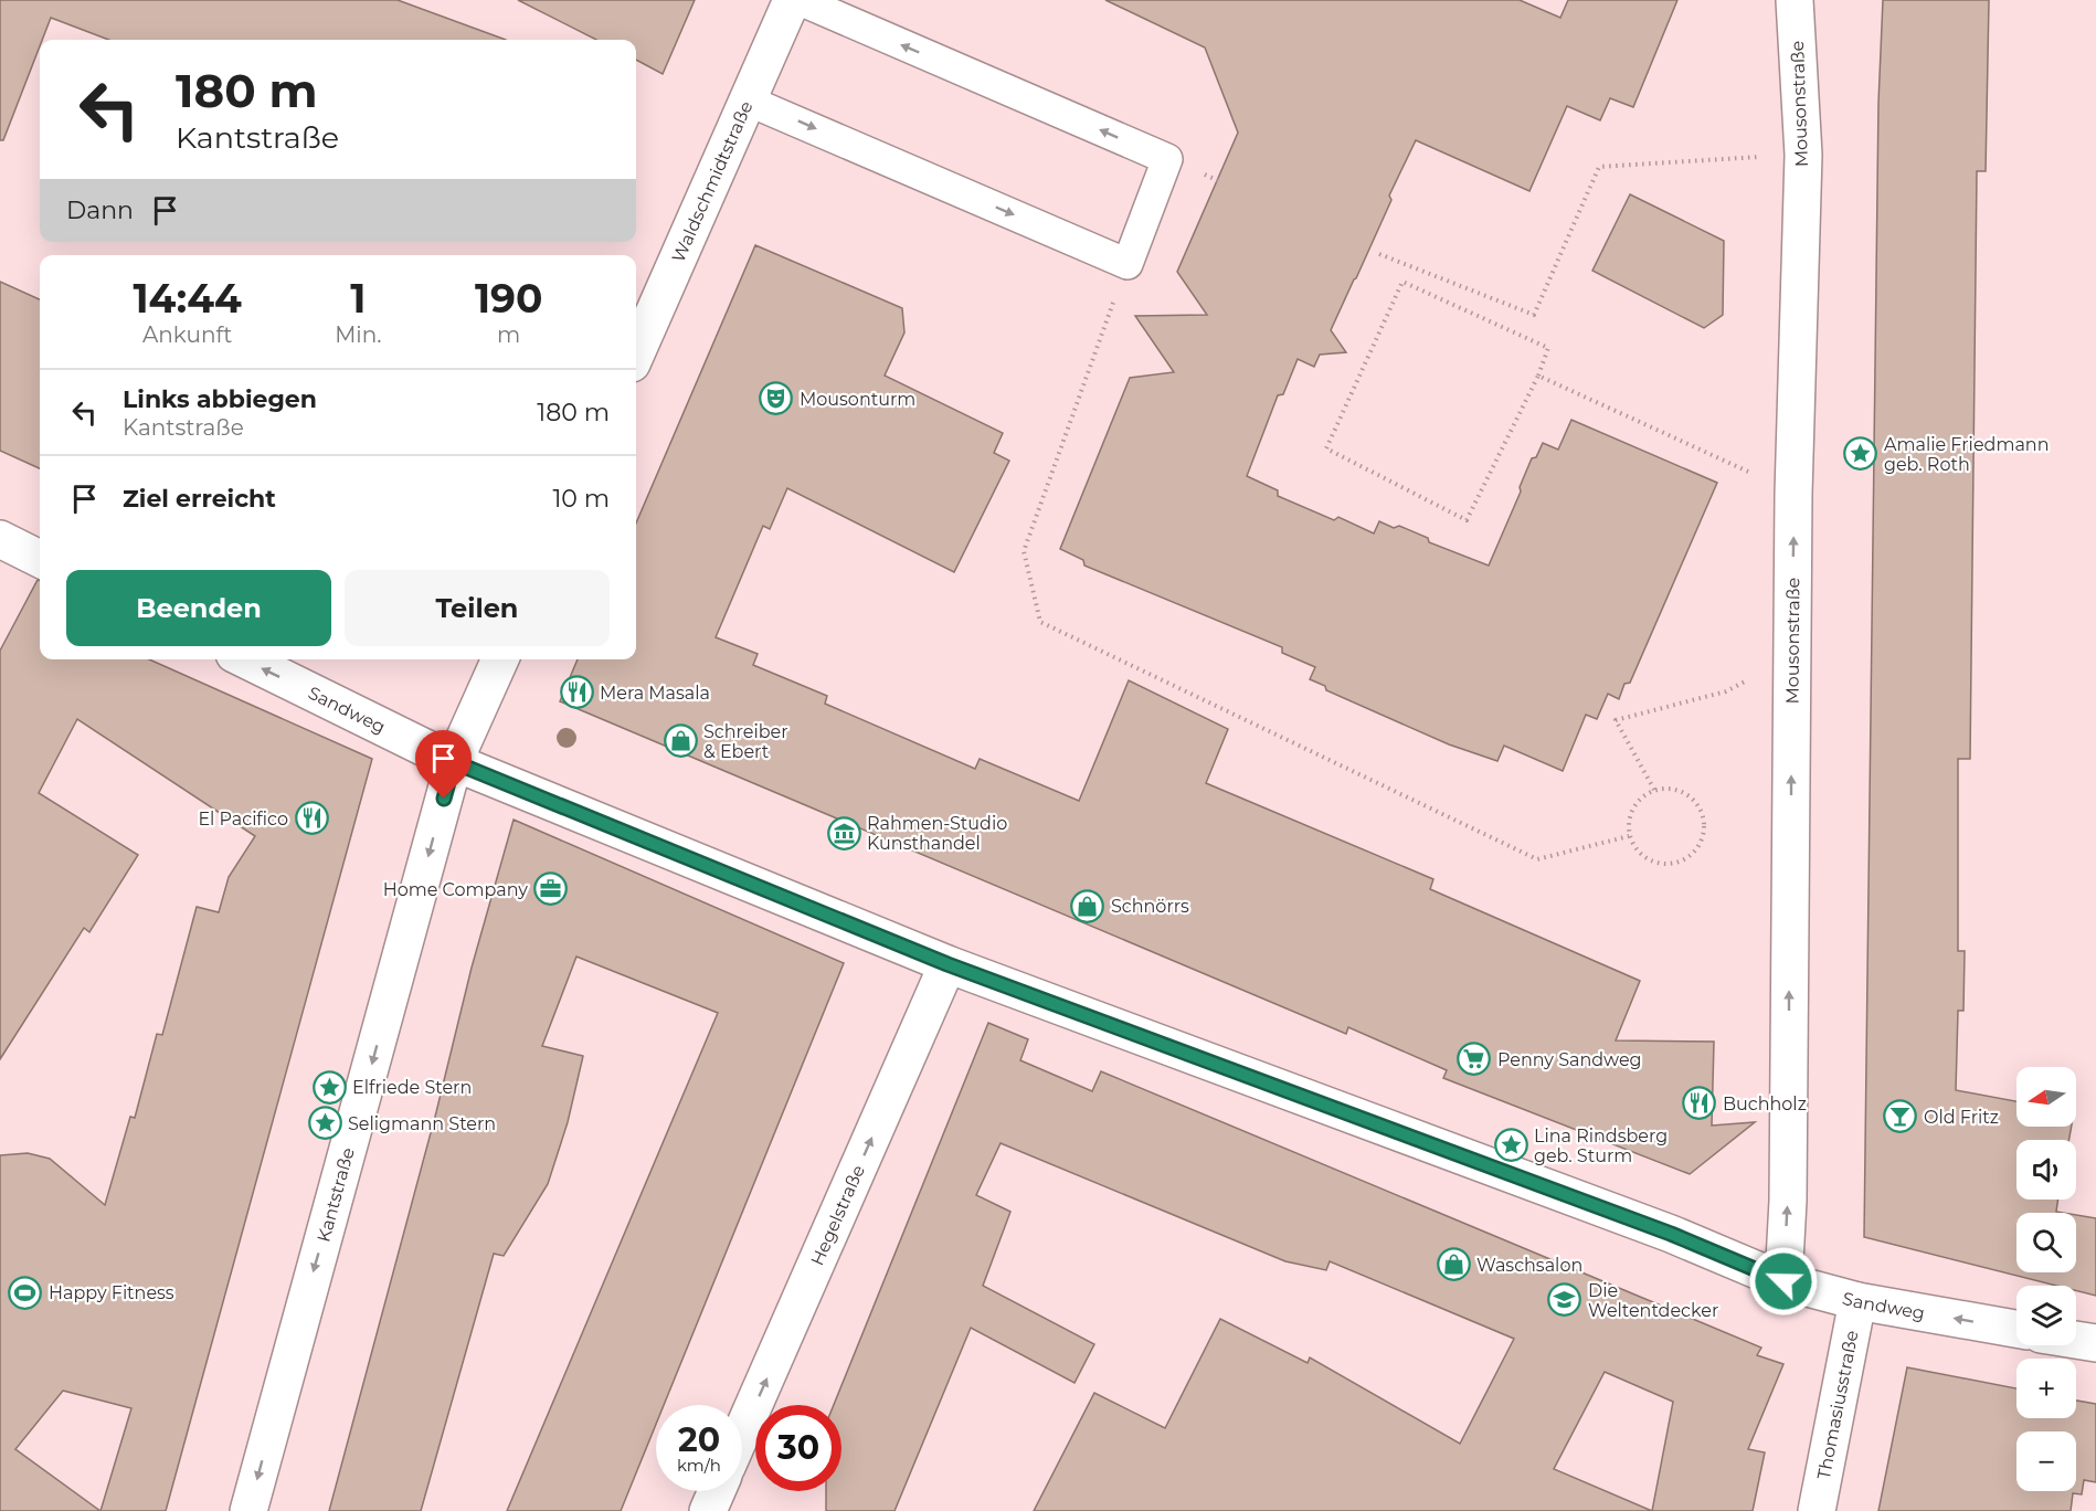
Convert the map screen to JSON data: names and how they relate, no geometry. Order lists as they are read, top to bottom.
{
  "streets": {
    "street": [
      "Mousonstraße",
      "Waldschmidtstraße",
      "Sandweg",
      "Kantstraße",
      "Hegelstraße",
      "Thomasiusstraße"
    ]
  },
  "crossings": [
    ["Mousonstraße", "Sandweg"],
    ["Sandweg", "Kantstraße"],
    ["Sandweg", "Hegelstraße"],
    ["Sandweg", "Thomasiusstraße"]
  ],
  "one_way": ["Mousonstraße", "Kantstraße", "Hegelstraße"],
  "places": {
    "theatre": ["Mousonturm"],
    "place": [
      "Amalie Friedmann geb. Roth",
      "Elfriede Stern",
      "Seligmann Stern",
      "Lina Rindsberg geb. Sturm"
    ],
    "restaurant": ["Mera Masala", "El Pacifico", "Buchholz"],
    "shop": ["Schreiber & Ebert", "Schnörrs", "Waschsalon"],
    "museum": ["Rahmen-Studio Kunsthandel"],
    "office": ["Home Company"],
    "supermarket": ["Penny Sandweg"],
    "bar": ["Old Fritz"],
    "sports": ["Happy Fitness"],
    "school or university": ["Die Weltentdecker"]
  },
  "north": "left",
  "page": {
    "turn": ["180 m", "Kantstraße"],
    "then": "Dann",
    "eta": [
      "14:44",
      "Ankunft",
      "1",
      "Min.",
      "190",
      "m"
    ],
    "list": [
      {
        "name": "Links abbiegen",
        "note": "Kantstraße",
        "value": "180 m"
      },
      {
        "name": "Ziel erreicht",
        "value": "10 m"
      }
    ],
    "buttons": ["Beenden", "Teilen"],
    "map_buttons": ["+", "−"],
    "speed": "20 km/h",
    "limit": "30"
  }
}
